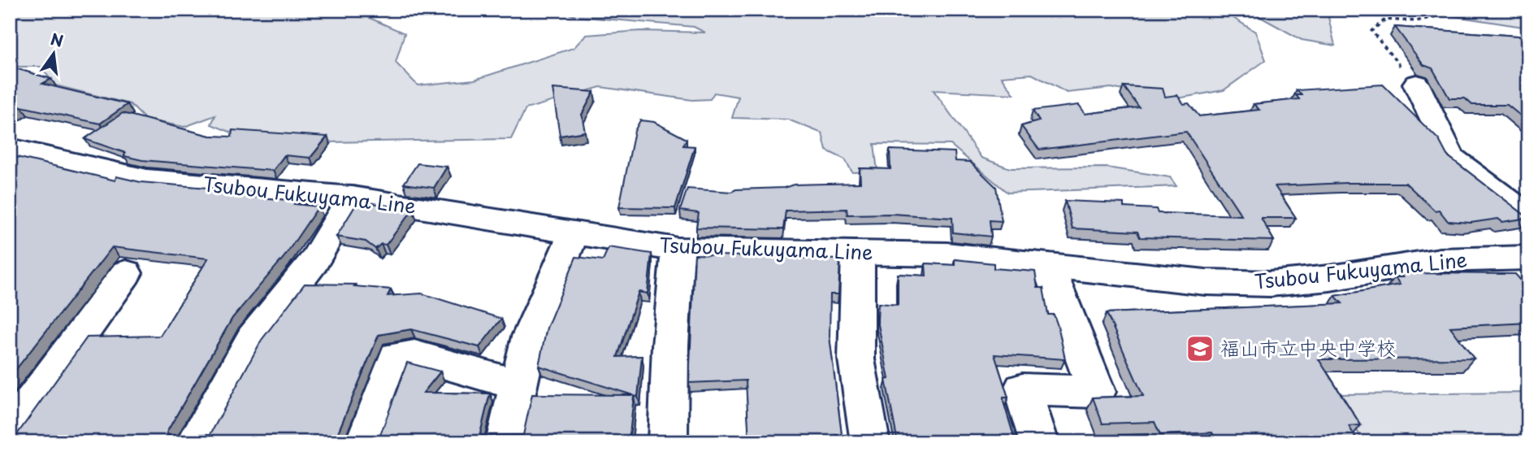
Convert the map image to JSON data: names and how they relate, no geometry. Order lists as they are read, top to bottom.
{
  "streets": {
    "street": ["Tsubou Fukuyama Line"]
  },
  "places": {
    "school or university": ["福山市立中央中学校"]
  },
  "north": "top"
}
